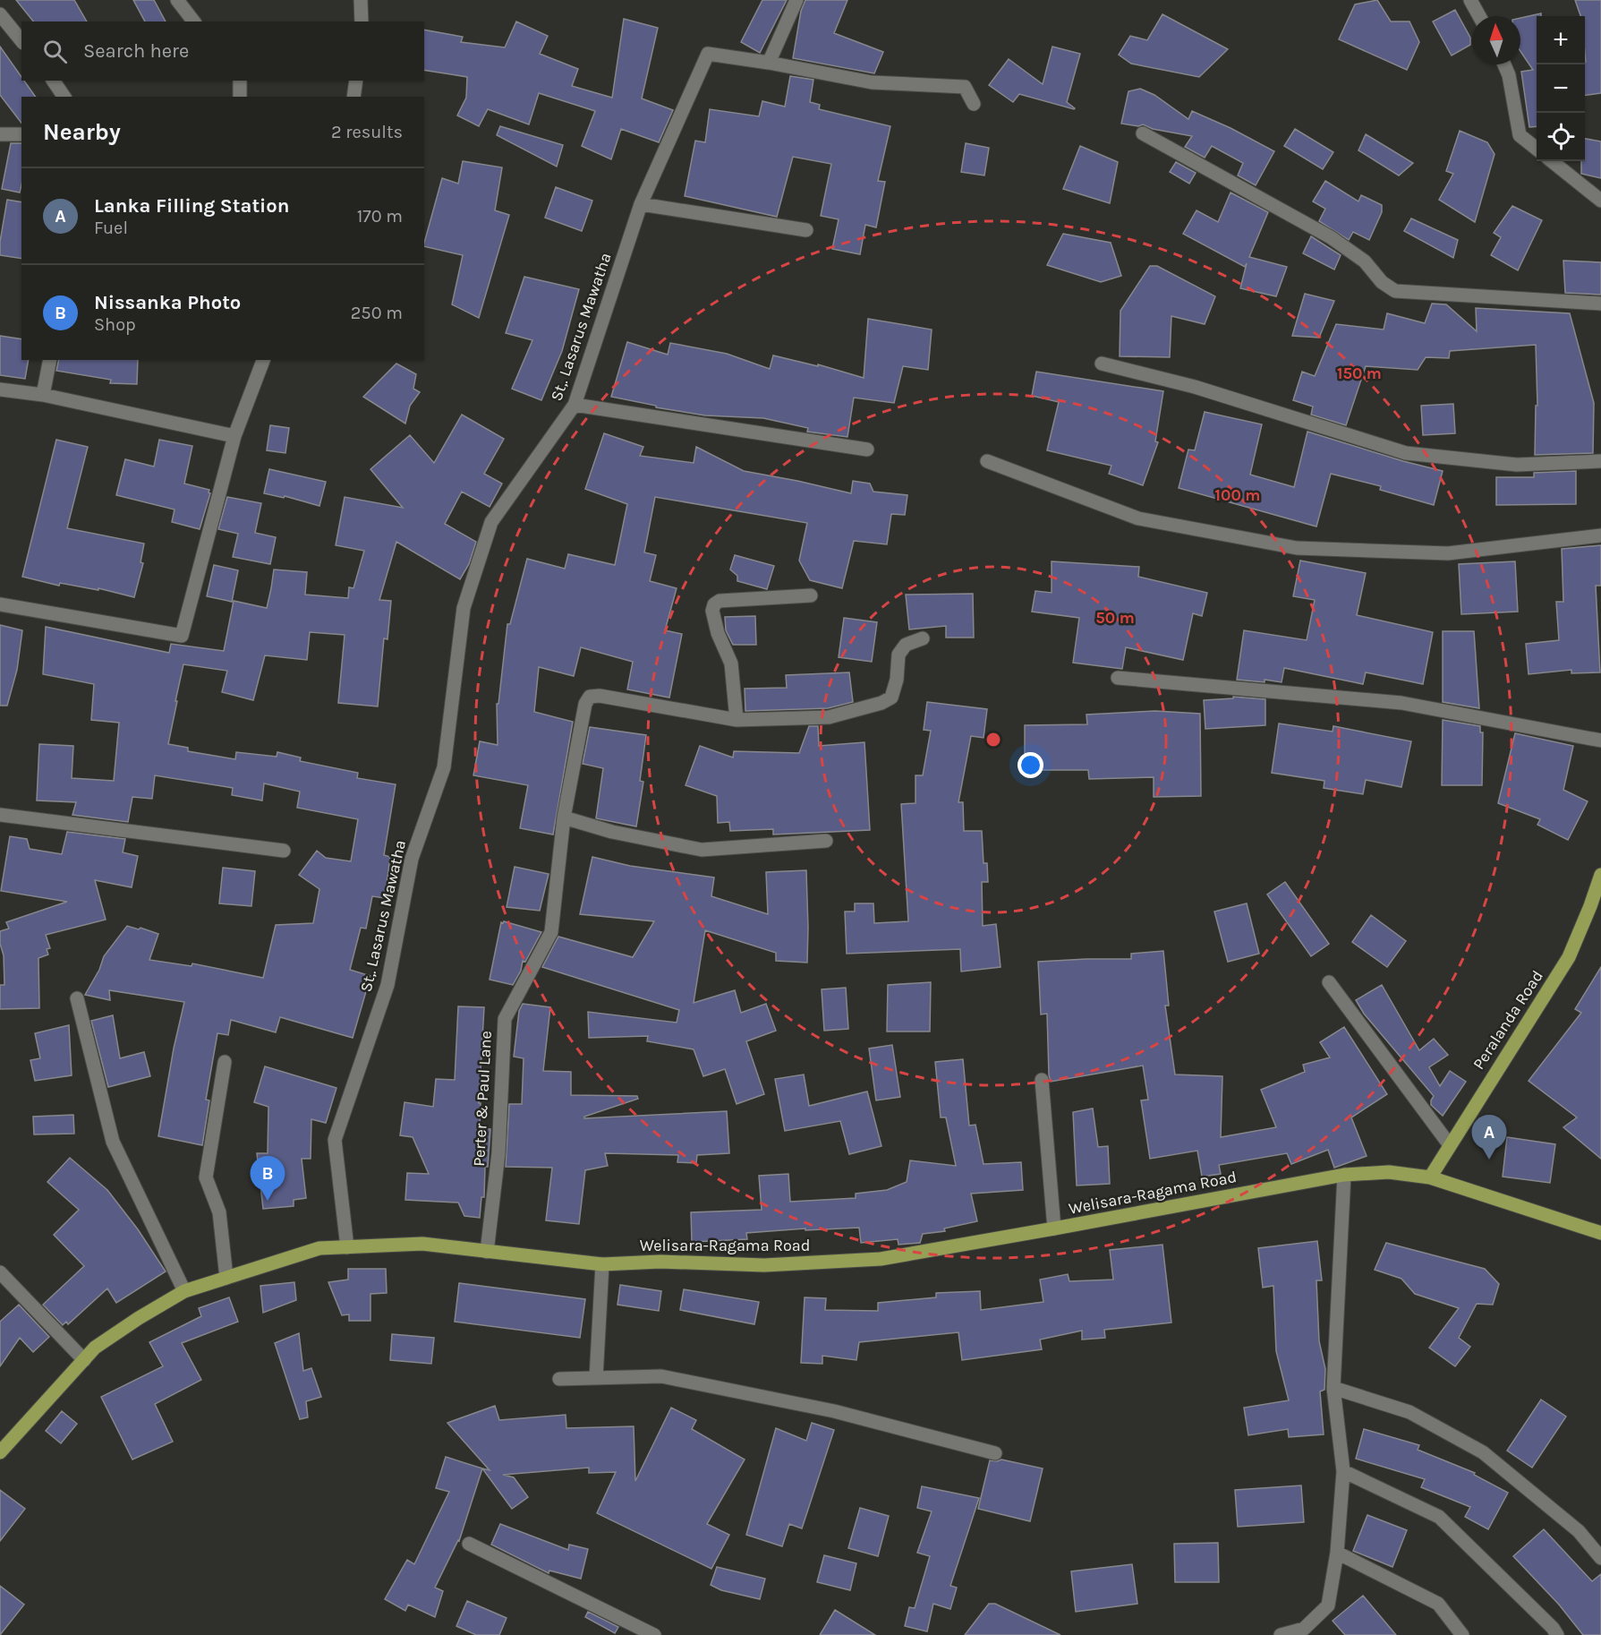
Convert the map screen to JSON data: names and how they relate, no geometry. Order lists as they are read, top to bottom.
{
  "streets": {
    "main road": ["Peralanda Road", "Welisara-Ragama Road"],
    "street": ["St,. Lasarus Mawatha", "Perter & Paul Lane"]
  },
  "crossings": [
    ["St,. Lasarus Mawatha", "Welisara-Ragama Road"],
    ["Peralanda Road", "Welisara-Ragama Road"],
    ["Perter & Paul Lane", "Welisara-Ragama Road"]
  ],
  "north": "top",
  "page": {
    "map_buttons": ["+", "−"],
    "search": "Search here",
    "heading": ["Nearby", "2 results"],
    "list": [
      {
        "mark": "A",
        "name": "Lanka Filling Station",
        "note": "Fuel",
        "value": "170 m"
      },
      {
        "mark": "B",
        "name": "Nissanka Photo",
        "note": "Shop",
        "value": "250 m"
      }
    ],
    "pins": ["A", "B"]
  },
  "rings": ["150 m", "100 m", "50 m"]
}
